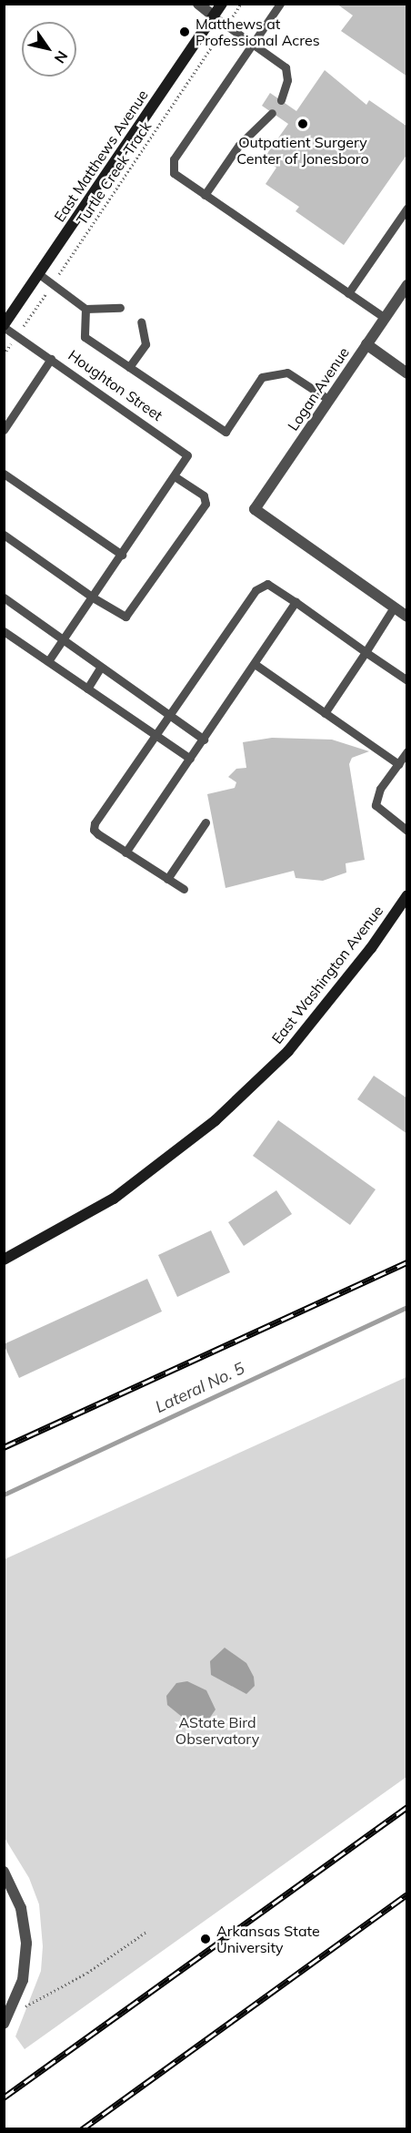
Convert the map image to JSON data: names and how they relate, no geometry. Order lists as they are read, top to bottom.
{
  "streets": {
    "street": ["East Matthews Avenue", "Logan Avenue", "East Washington Avenue"],
    "lane": ["Houghton Street"],
    "path": ["Turtle Creek Track"]
  },
  "crossings": [
    ["East Matthews Avenue", "Houghton Street"],
    ["Turtle Creek Track", "Houghton Street"]
  ],
  "water": ["Lateral No. 5"],
  "parks": ["AState Bird Observatory"],
  "places": ["Matthews at Professional Acres", "Outpatient Surgery Center of Jonesboro", "Arkansas State University"],
  "north": "bottom right"
}
